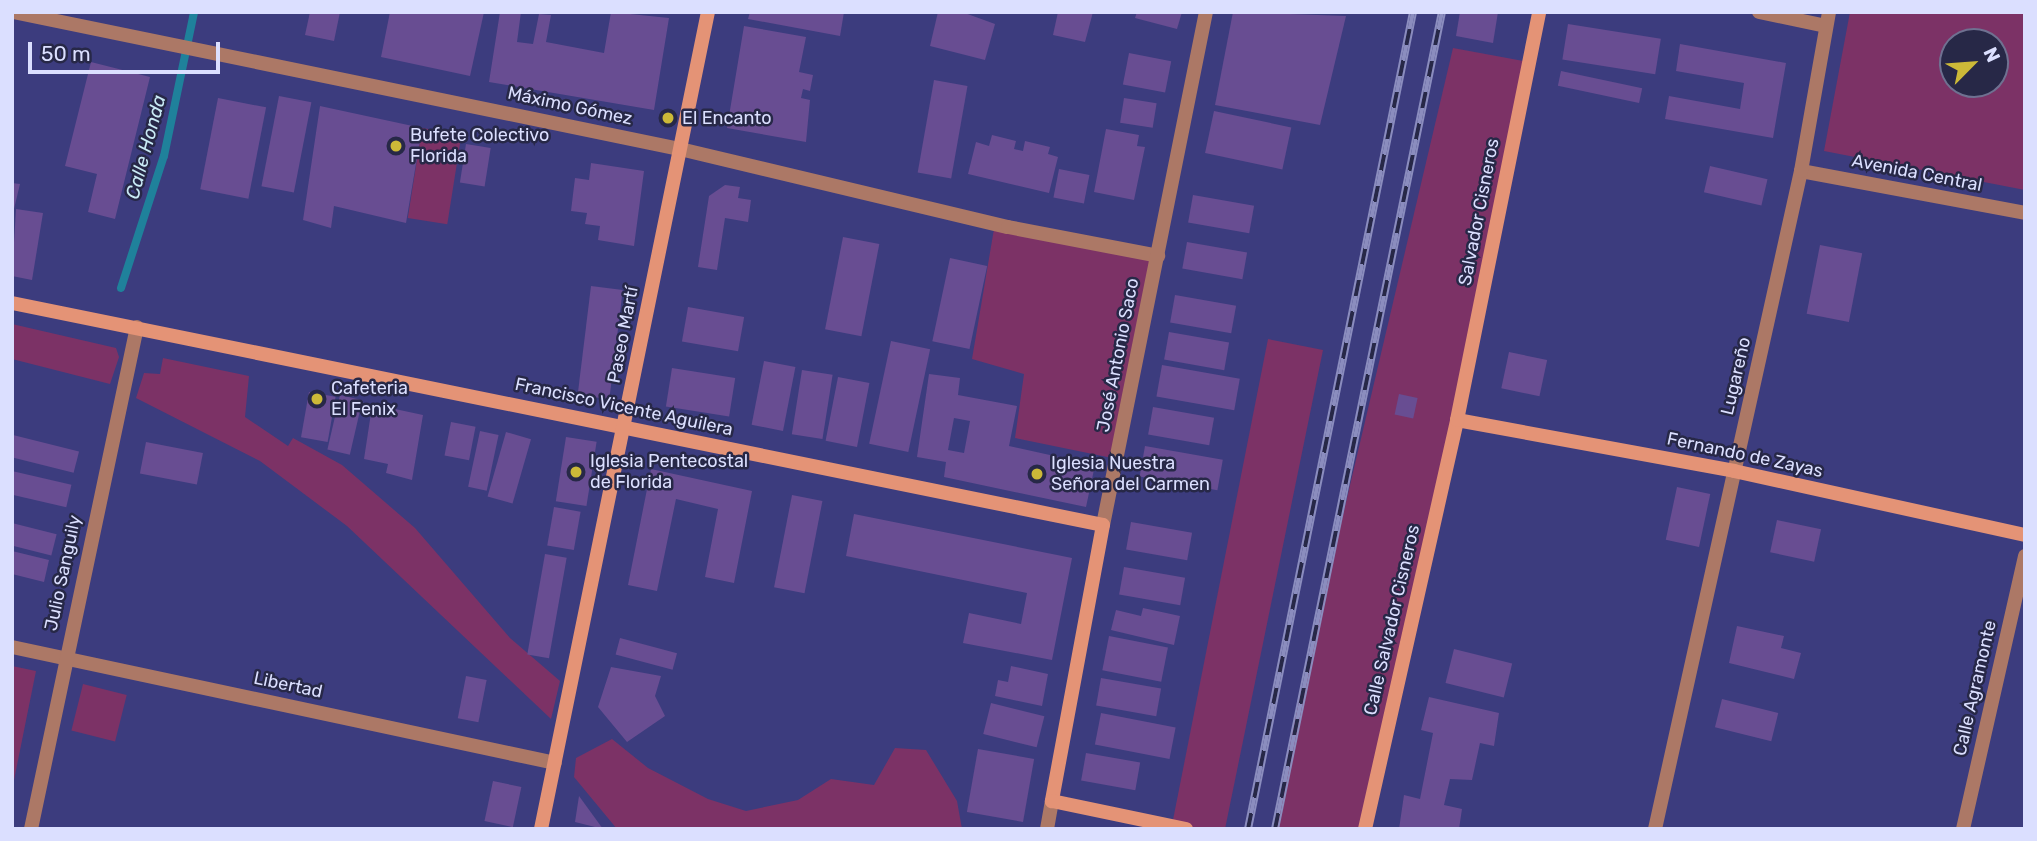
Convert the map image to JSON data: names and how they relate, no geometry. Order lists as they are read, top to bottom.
{
  "streets": {
    "street": [
      "Máximo Gómez",
      "Avenida Central",
      "Salvador Cisneros",
      "Paseo Martí",
      "José Antonio Saco",
      "Lugareño",
      "Francisco Vicente Aguilera",
      "Fernando de Zayas",
      "Julio Sanguily",
      "Calle Salvador Cisneros",
      "Libertad",
      "Calle Agramonte"
    ]
  },
  "crossings": [
    ["Máximo Gómez", "Paseo Martí"],
    ["Máximo Gómez", "José Antonio Saco"],
    ["Avenida Central", "Lugareño"],
    ["Salvador Cisneros", "Fernando de Zayas"],
    ["Salvador Cisneros", "Calle Salvador Cisneros"],
    ["Paseo Martí", "Francisco Vicente Aguilera"],
    ["Paseo Martí", "Libertad"],
    ["José Antonio Saco", "Francisco Vicente Aguilera"],
    ["Lugareño", "Fernando de Zayas"],
    ["Francisco Vicente Aguilera", "Julio Sanguily"],
    ["Fernando de Zayas", "Calle Salvador Cisneros"],
    ["Julio Sanguily", "Libertad"]
  ],
  "water": ["Calle Honda"],
  "places": [
    "El Encanto",
    "Bufete Colectivo Florida",
    "Cafeteria El Fenix",
    "Iglesia Pentecostal de Florida",
    "Iglesia Nuestra Señora del Carmen"
  ],
  "scale_bar": "50 m",
  "north": "top right"
}
